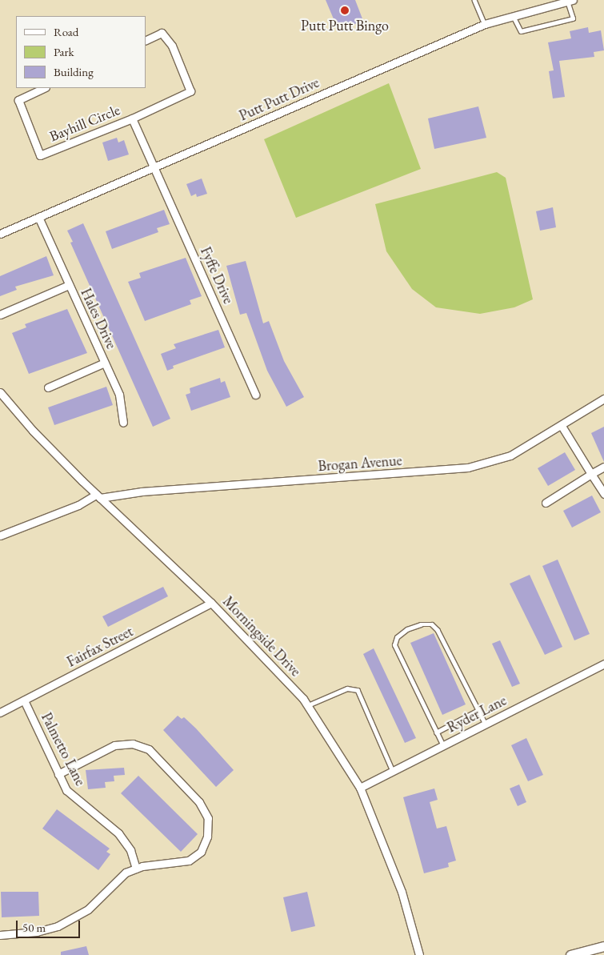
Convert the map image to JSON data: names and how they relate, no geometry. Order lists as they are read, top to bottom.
{
  "streets": {
    "street": [
      "Putt Putt Drive",
      "Bayhill Circle",
      "Fyffe Drive",
      "Hales Drive",
      "Brogan Avenue",
      "Morningside Drive",
      "Fairfax Street",
      "Ryder Lane",
      "Palmetto Lane"
    ]
  },
  "crossings": [
    ["Putt Putt Drive", "Bayhill Circle"],
    ["Putt Putt Drive", "Fyffe Drive"],
    ["Putt Putt Drive", "Hales Drive"],
    ["Bayhill Circle", "Fyffe Drive"],
    ["Brogan Avenue", "Morningside Drive"],
    ["Morningside Drive", "Fairfax Street"],
    ["Morningside Drive", "Ryder Lane"],
    ["Fairfax Street", "Palmetto Lane"]
  ],
  "places": ["Putt Putt Bingo"],
  "legend": ["Road", "Park", "Building"],
  "scale_bar": "50 m"
}
